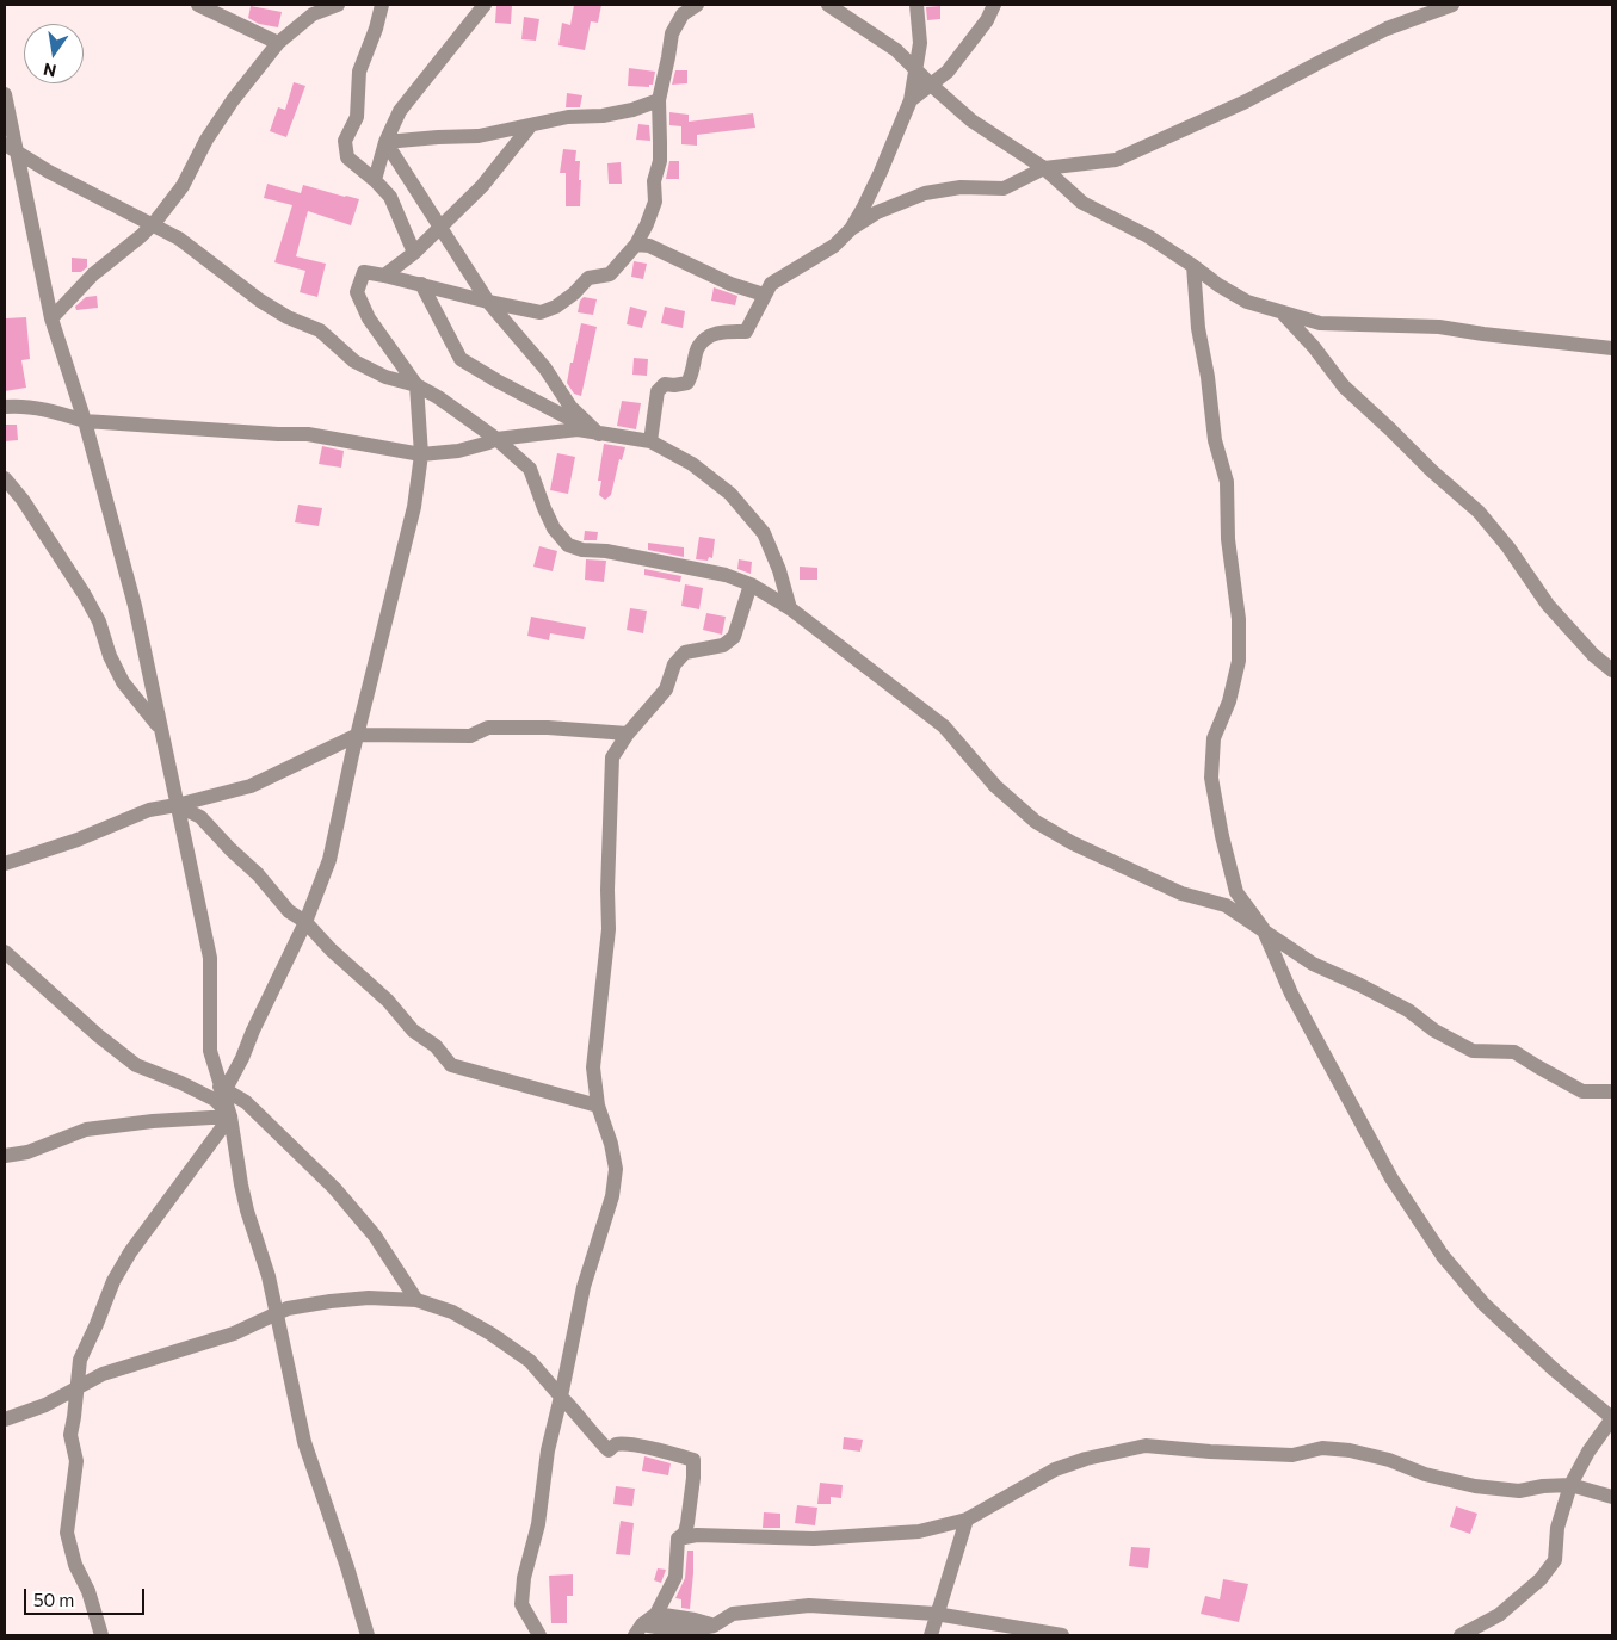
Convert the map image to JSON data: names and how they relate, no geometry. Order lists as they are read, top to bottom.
{
  "scale_bar": "50 m",
  "north": "bottom"
}
